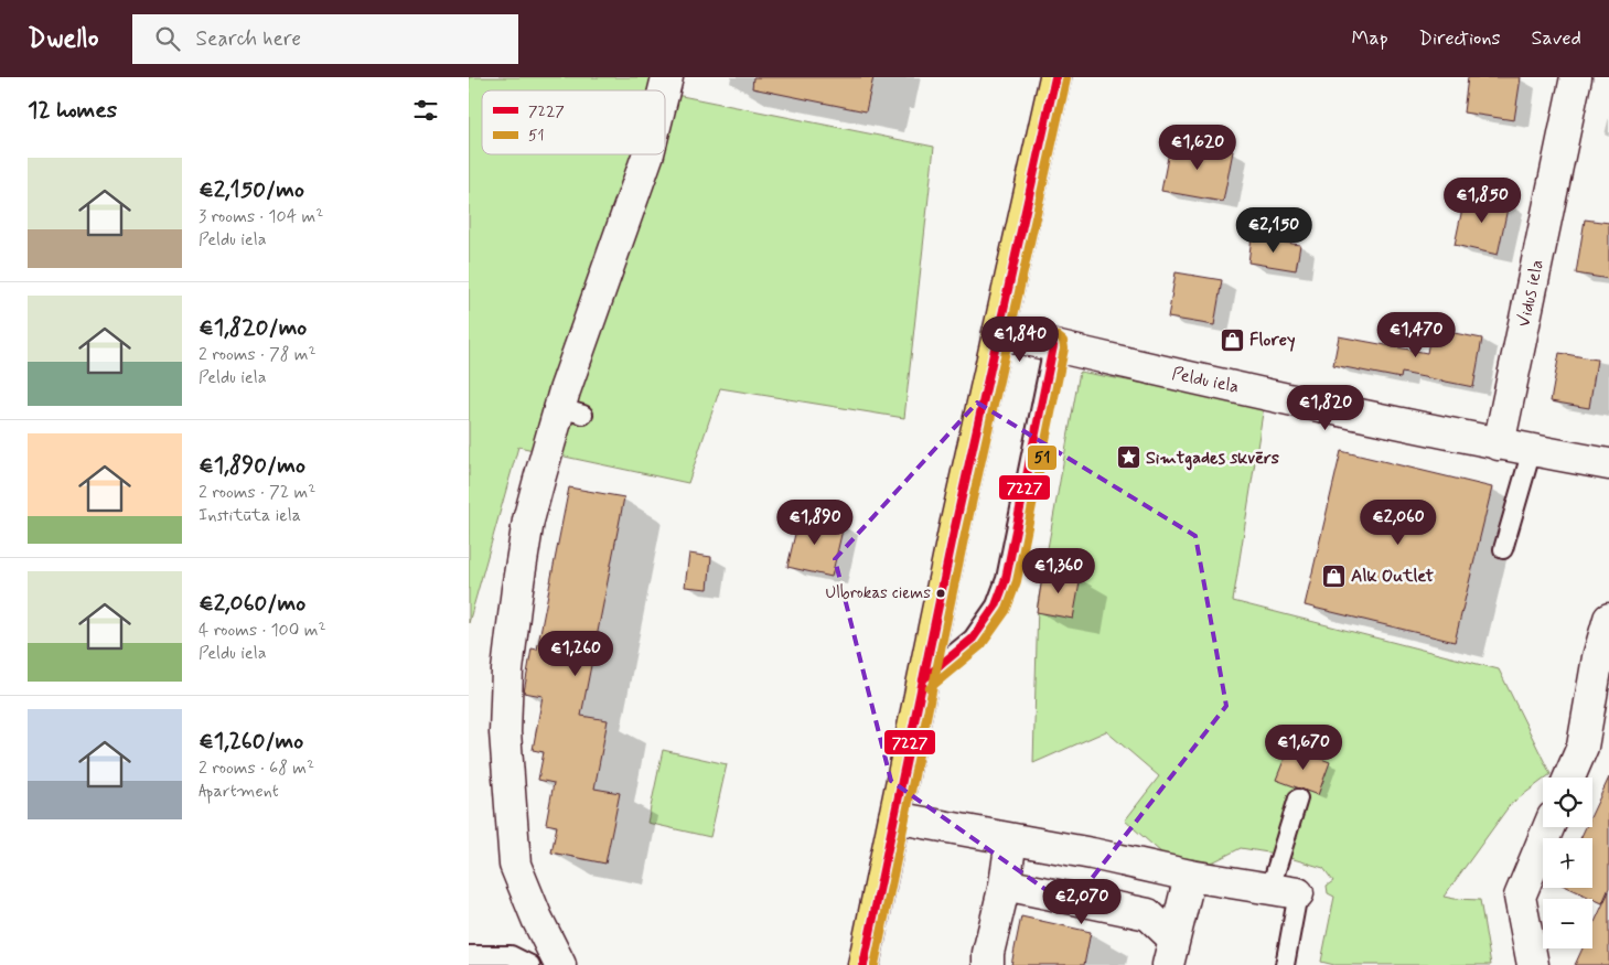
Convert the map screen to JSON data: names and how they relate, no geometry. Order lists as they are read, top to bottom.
{
  "streets": {
    "street": ["Vidus iela", "Peldu iela"]
  },
  "crossings": [
    ["Vidus iela", "Peldu iela"]
  ],
  "places": {
    "shop": ["Florey", "Alk Outlet"],
    "place": ["Simtgades skvērs"],
    "other": ["Ulbrokas ciems"]
  },
  "lines": ["transit line 7227", "transit line 51"],
  "legend": ["7227", "51"],
  "page": {
    "header": "Dwello",
    "search": "Search here",
    "nav": ["Map", "Directions", "Saved"],
    "heading": "12 homes",
    "price": [
      "€1,620",
      "€1,850",
      "€2,150",
      "€1,470",
      "€1,840",
      "€1,820",
      "€1,890",
      "€2,060",
      "€1,360",
      "€1,260",
      "€1,670",
      "€2,070"
    ],
    "list": [
      {
        "name": "€2,150/mo",
        "note": "3 rooms · 104 m² · Peldu iela"
      },
      {
        "name": "€1,820/mo",
        "note": "2 rooms · 78 m² · Peldu iela"
      },
      {
        "name": "€1,890/mo",
        "note": "2 rooms · 72 m² · Institūta iela"
      },
      {
        "name": "€2,060/mo",
        "note": "4 rooms · 100 m² · Peldu iela"
      },
      {
        "name": "€1,260/mo",
        "note": "2 rooms · 68 m² · Apartment"
      }
    ],
    "map_buttons": ["+", "−"]
  }
}
